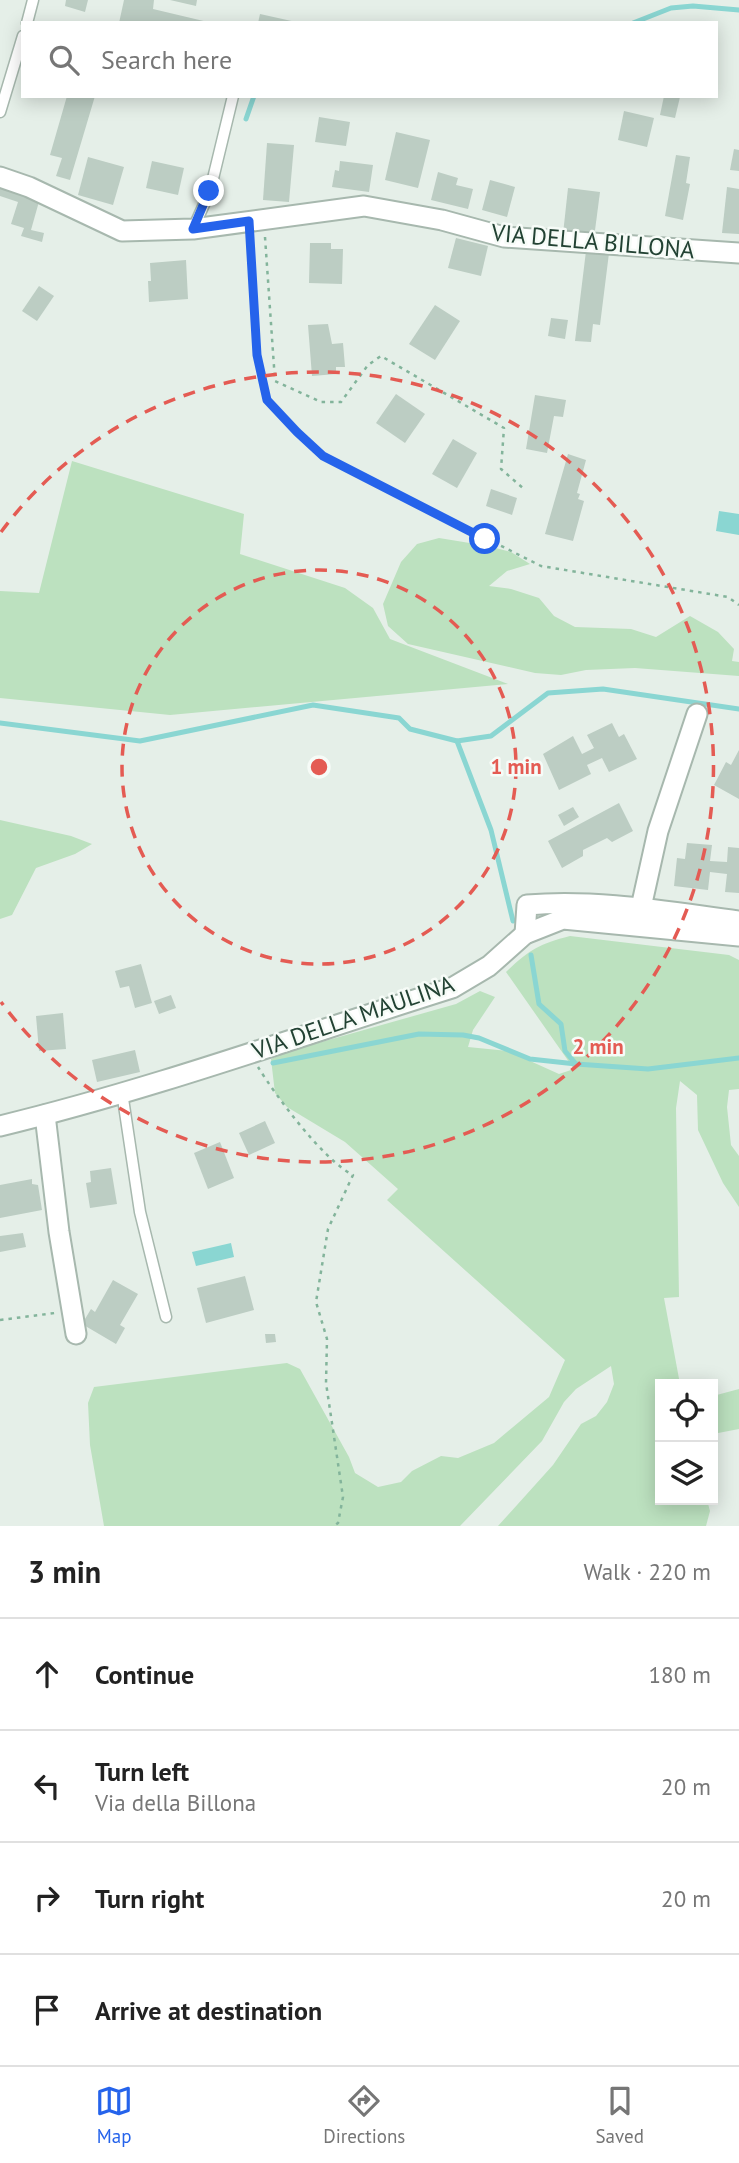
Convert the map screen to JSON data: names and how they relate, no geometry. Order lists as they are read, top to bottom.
{
  "streets": {
    "street": ["VIA DELLA BILLONA", "VIA DELLA MAULINA"]
  },
  "page": {
    "search": "Search here",
    "heading": ["3 min", "Walk · 220 m"],
    "list": [
      ["Continue", "180 m"],
      ["Turn left", "Via della Billona", "20 m"],
      ["Turn right", "20 m"],
      "Arrive at destination"
    ],
    "nav": ["Map", "Directions", "Saved"]
  },
  "rings": ["1 min", "2 min"]
}
